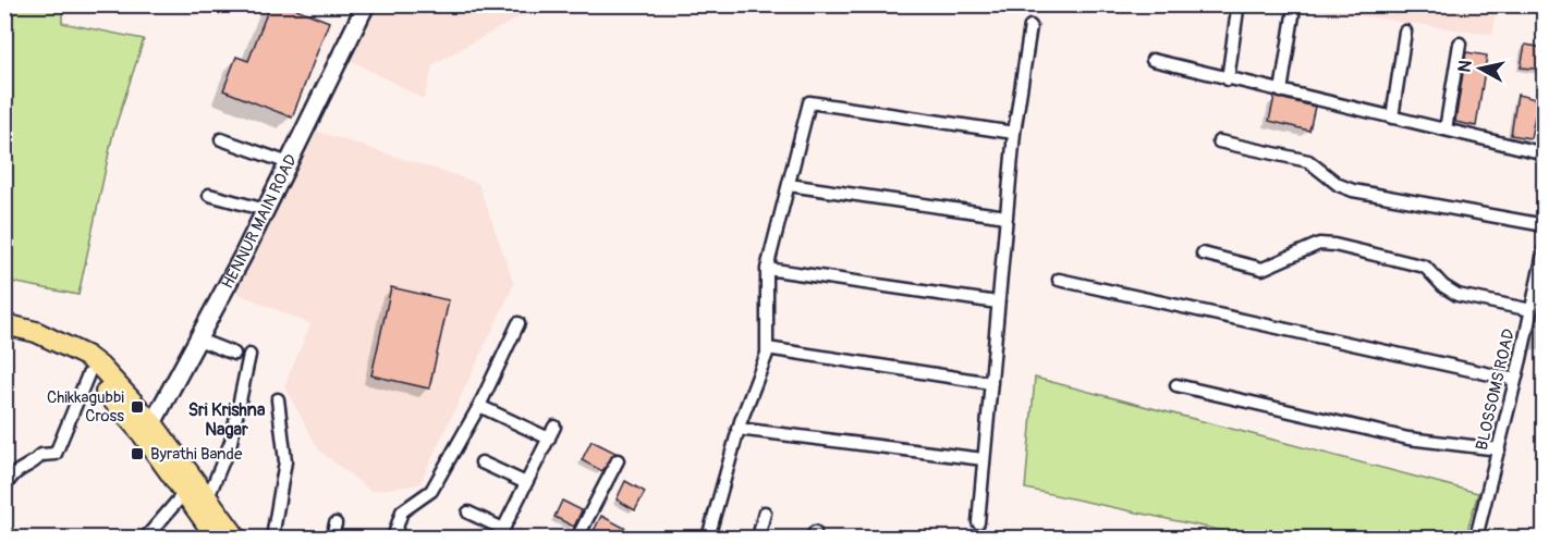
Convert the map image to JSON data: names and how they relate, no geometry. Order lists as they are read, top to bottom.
{
  "streets": {
    "main road": ["HENNUR MAIN ROAD"],
    "street": ["BLOSSOMS ROAD"]
  },
  "districts": ["Sri Krishna Nagar"],
  "places": {
    "transit": ["Chikkagubbi Cross", "Byrathi Bande"]
  },
  "north": "left"
}
